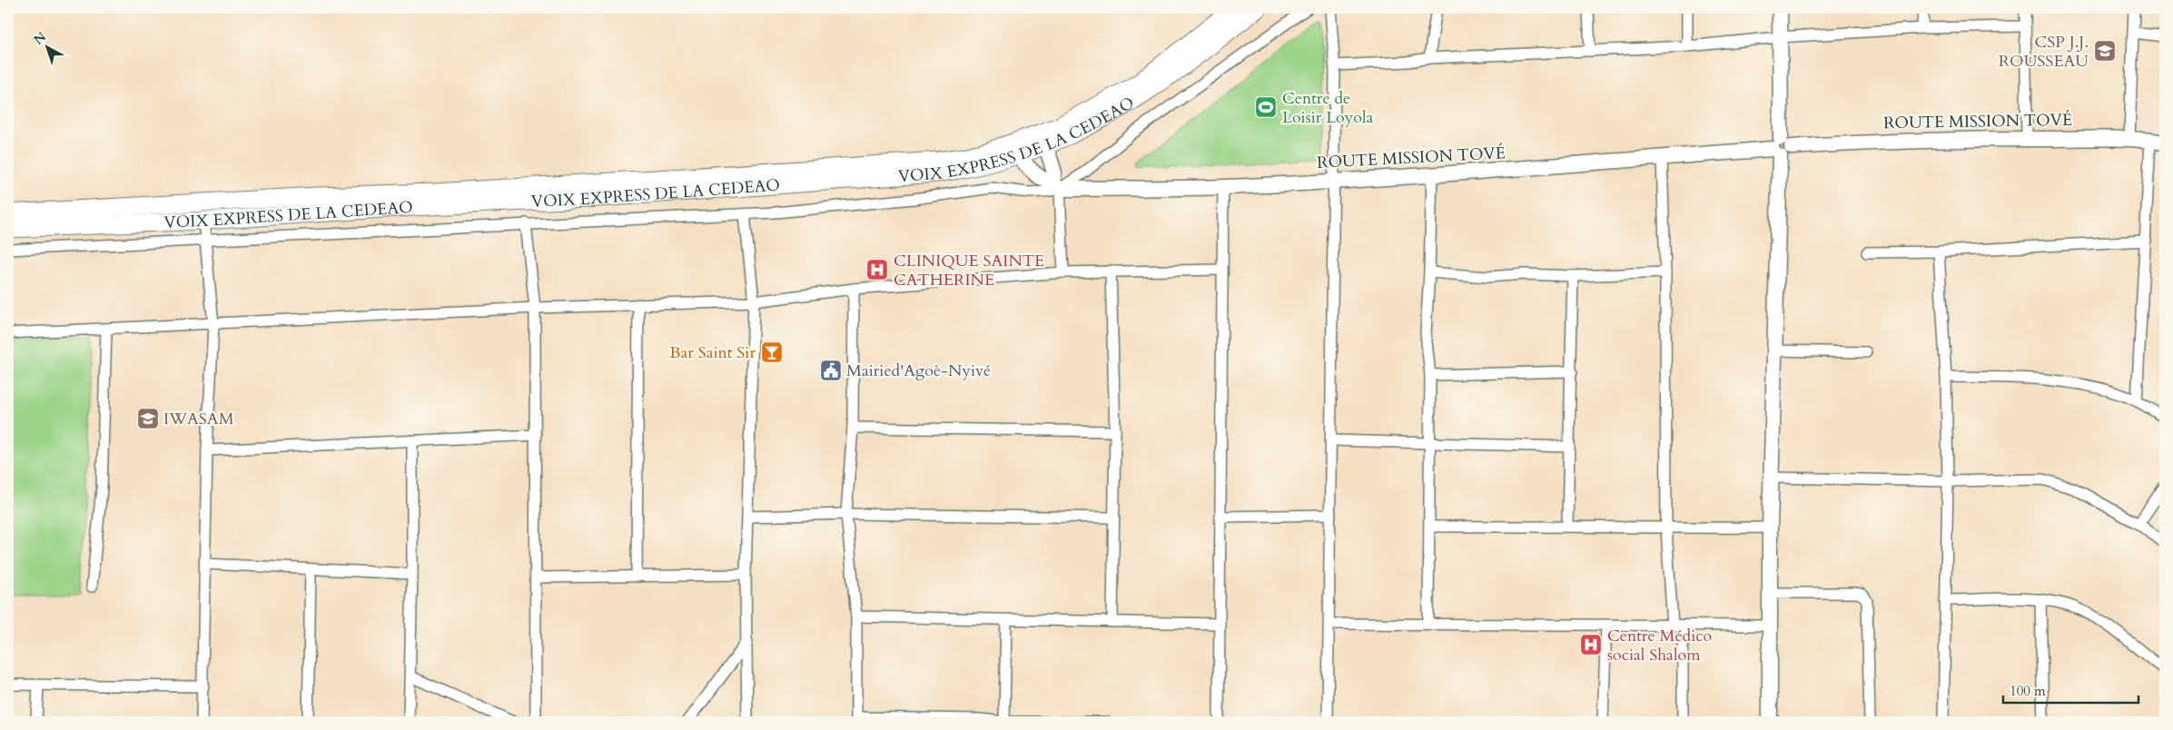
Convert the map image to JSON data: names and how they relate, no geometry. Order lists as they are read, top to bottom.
{
  "streets": {
    "main road": ["VOIX EXPRESS DE LA CEDEAO"],
    "street": ["ROUTE MISSION TOVÉ"]
  },
  "places": {
    "school or university": ["CSP J.J. ROUSSEAU", "IWASAM"],
    "sports": ["Centre de Loisir Loyola"],
    "hospital": ["CLINIQUE SAINTE CATHERINE", "Centre Médico social Shalom"],
    "bar": ["Bar Saint Sir"],
    "public building": ["Mairied'Agoè-Nyivé"]
  },
  "scale_bar": "100 m",
  "north": "top left"
}
